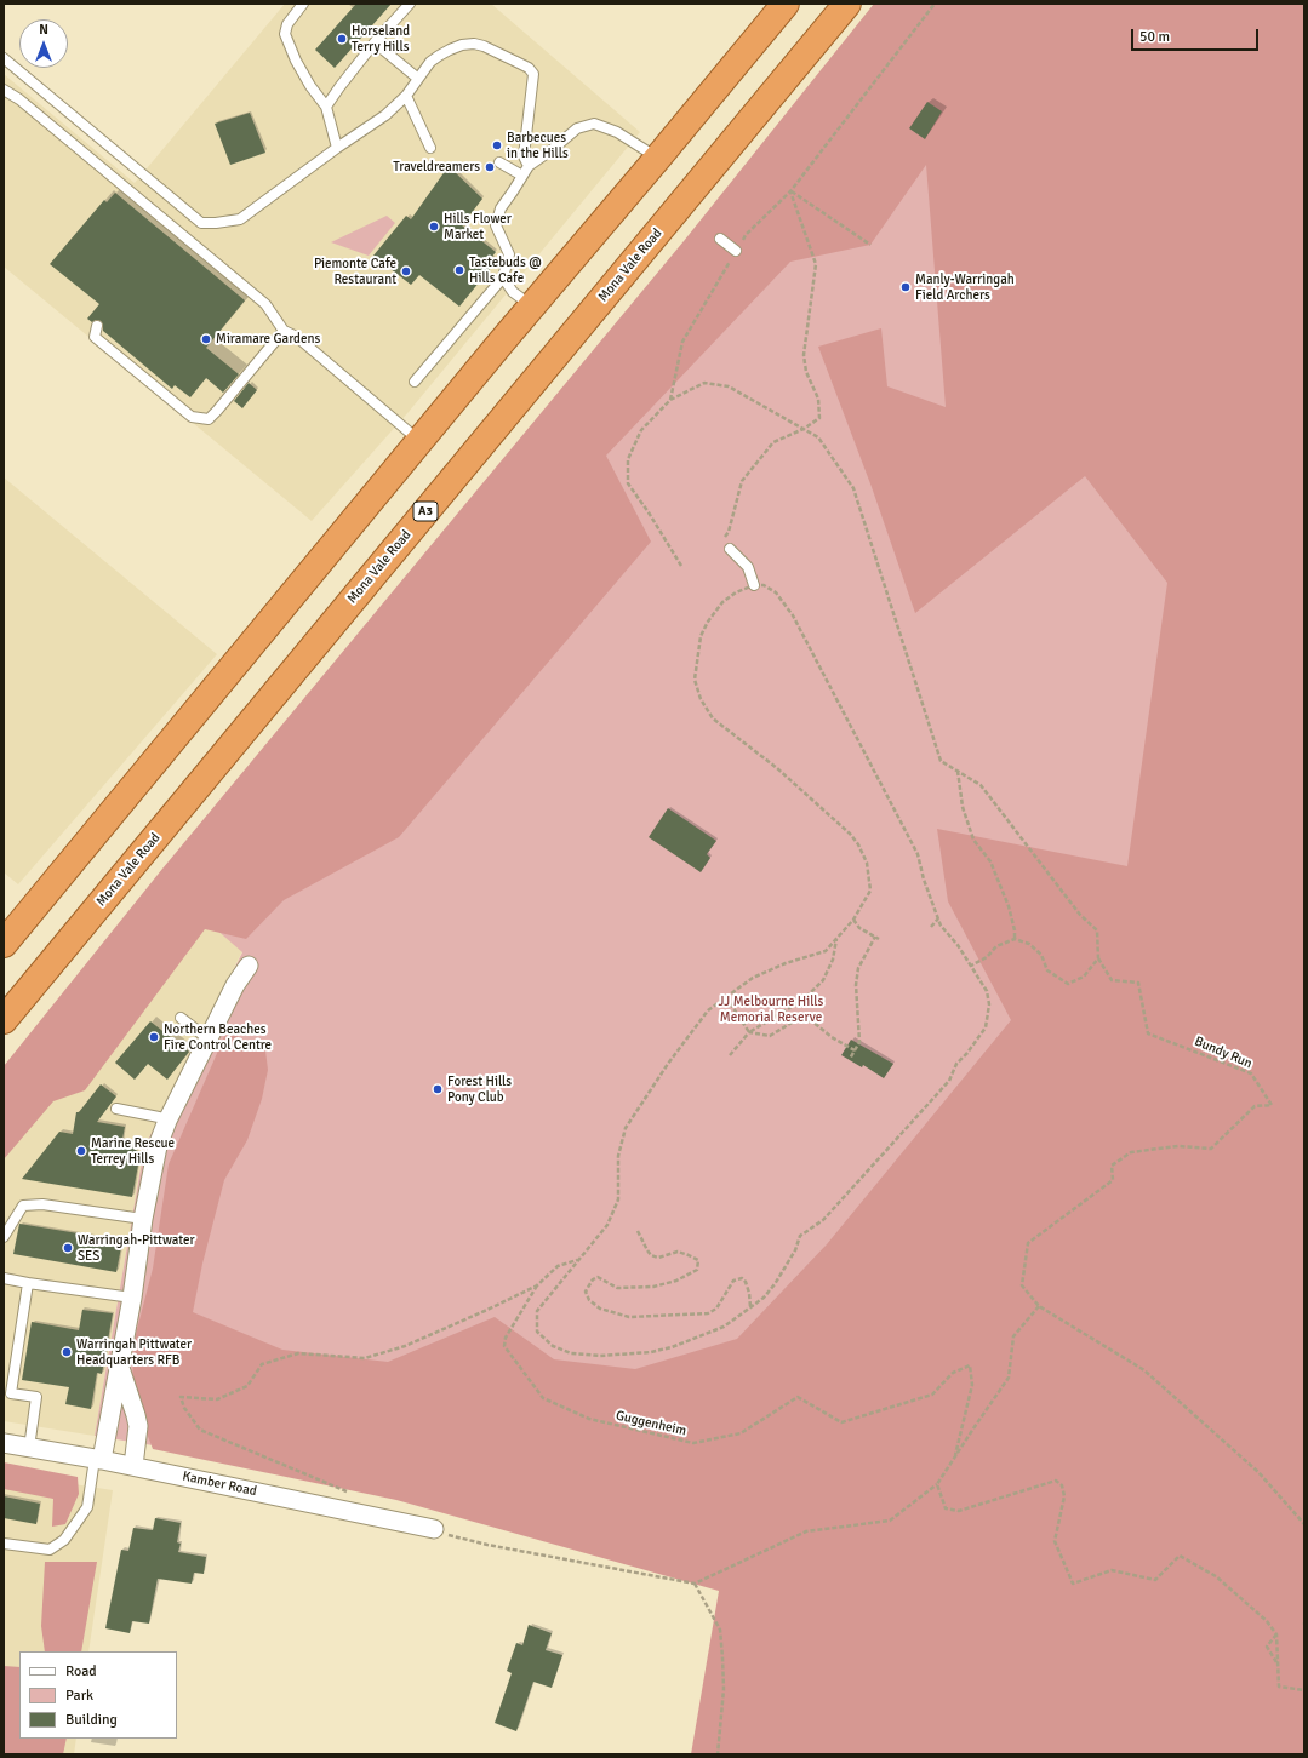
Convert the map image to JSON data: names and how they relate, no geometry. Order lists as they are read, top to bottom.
{
  "streets": {
    "highway": ["Mona Vale Road", "A3"],
    "street": ["Kamber Road"],
    "path": ["Bundy Run", "Guggenheim"]
  },
  "parks": ["JJ Melbourne Hills Memorial Reserve"],
  "places": [
    "Horseland Terry Hills",
    "Barbecues in the Hills",
    "Traveldreamers",
    "Hills Flower Market",
    "Tastebuds @ Hills Cafe",
    "Piemonte Cafe Restaurant",
    "Manly-Warringah Field Archers",
    "Miramare Gardens",
    "Northern Beaches Fire Control Centre",
    "Forest Hills Pony Club",
    "Marine Rescue Terrey Hills",
    "Warringah-Pittwater SES",
    "Warringah Pittwater Headquarters RFB"
  ],
  "legend": ["Road", "Park", "Building"],
  "scale_bar": "50 m",
  "north": "top"
}
